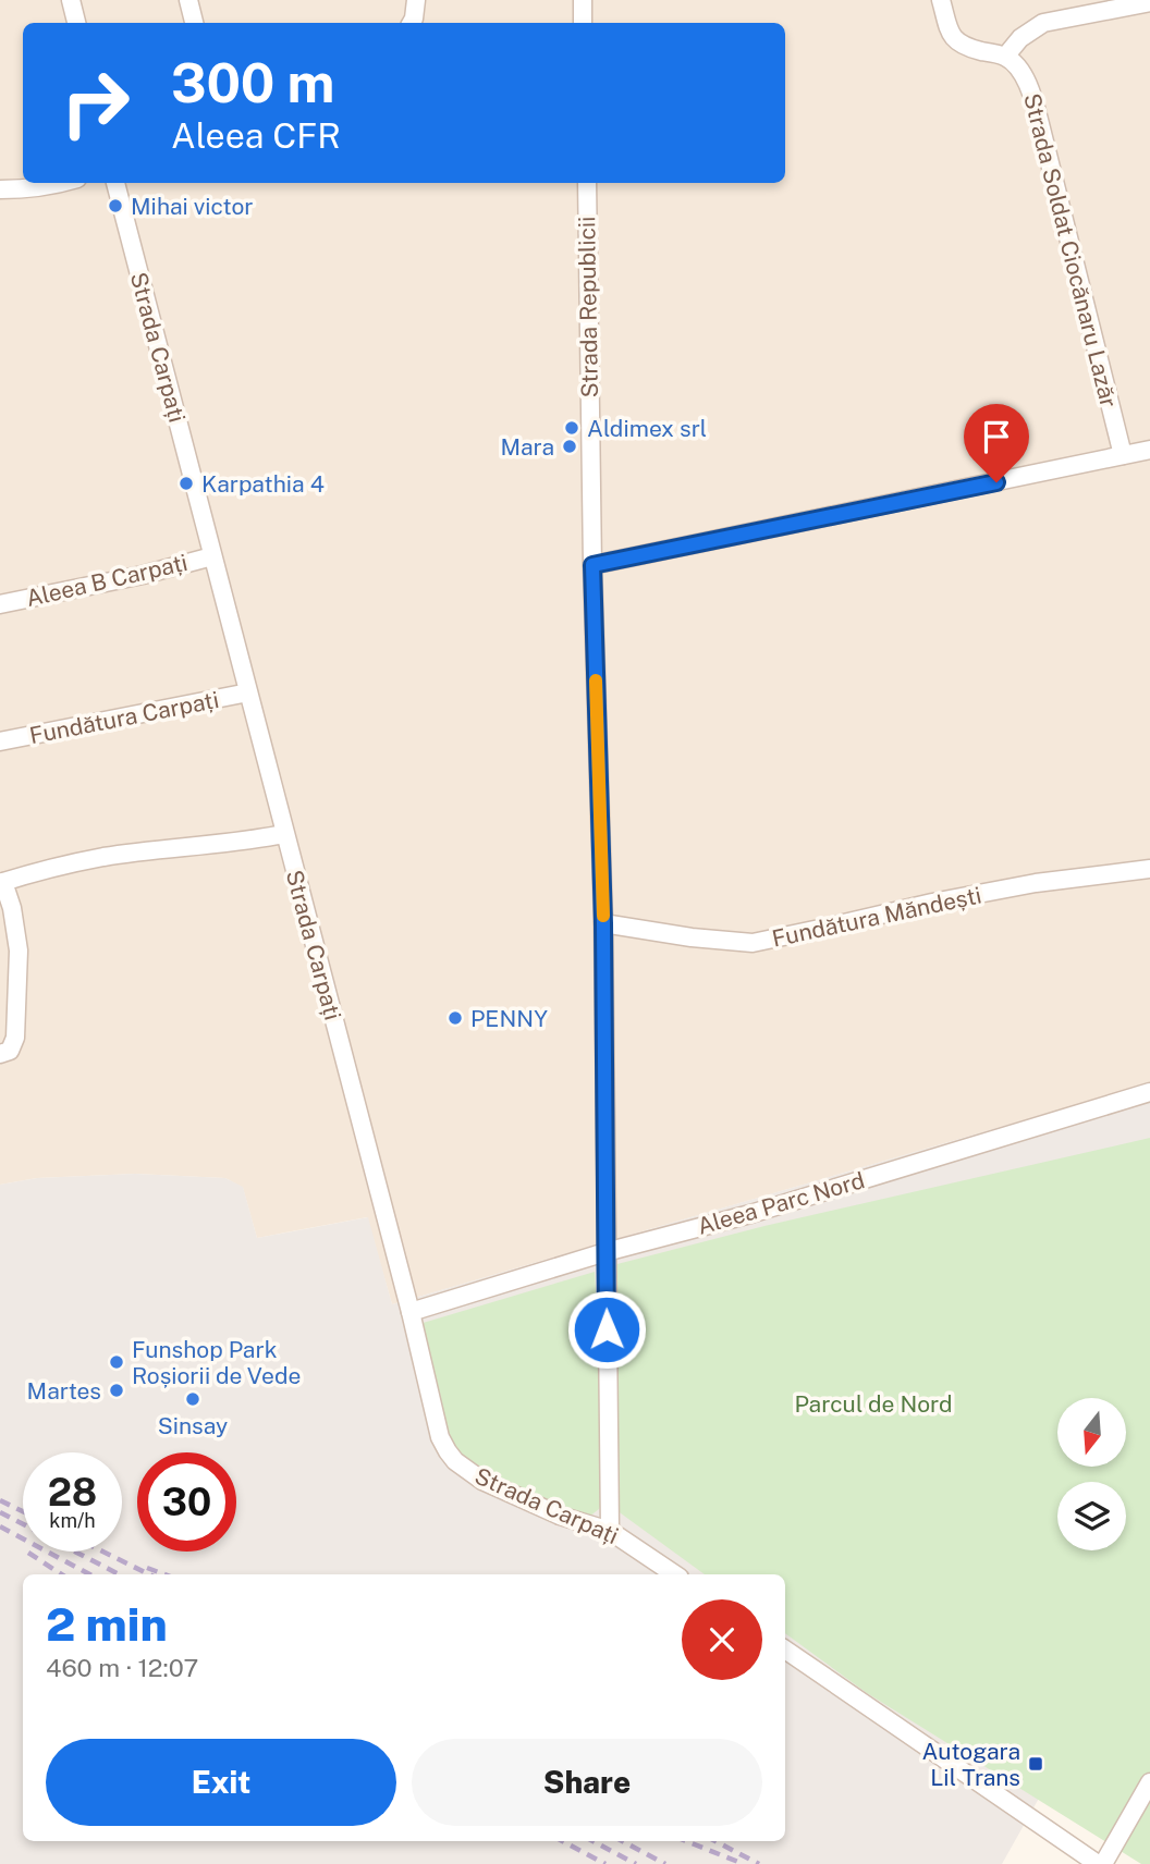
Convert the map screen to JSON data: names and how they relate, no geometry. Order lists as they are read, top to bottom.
{
  "streets": {
    "street": [
      "Strada Soldat Ciocănaru Lazăr",
      "Strada Republicii",
      "Strada Carpați",
      "Aleea B Carpați",
      "Fundătura Carpați",
      "Fundătura Măndești",
      "Aleea Parc Nord"
    ]
  },
  "crossings": [
    ["Strada Republicii", "Strada Carpați"],
    ["Strada Republicii", "Fundătura Măndești"],
    ["Strada Republicii", "Aleea Parc Nord"],
    ["Strada Carpați", "Aleea B Carpați"],
    ["Strada Carpați", "Fundătura Carpați"],
    ["Strada Carpați", "Aleea Parc Nord"]
  ],
  "parks": ["Parcul de Nord"],
  "places": {
    "other": [
      "Mihai victor",
      "Aldimex srl",
      "Mara",
      "Karpathia 4",
      "PENNY",
      "Funshop Park Roșiorii de Vede",
      "Martes",
      "Sinsay"
    ],
    "transit": ["Autogara Lil Trans"]
  },
  "north": "bottom",
  "page": {
    "turn": ["300 m", "Aleea CFR"],
    "speed": "28 km/h",
    "limit": "30",
    "heading": ["2 min", "460 m · 12:07"],
    "buttons": ["Exit", "Share"]
  }
}
